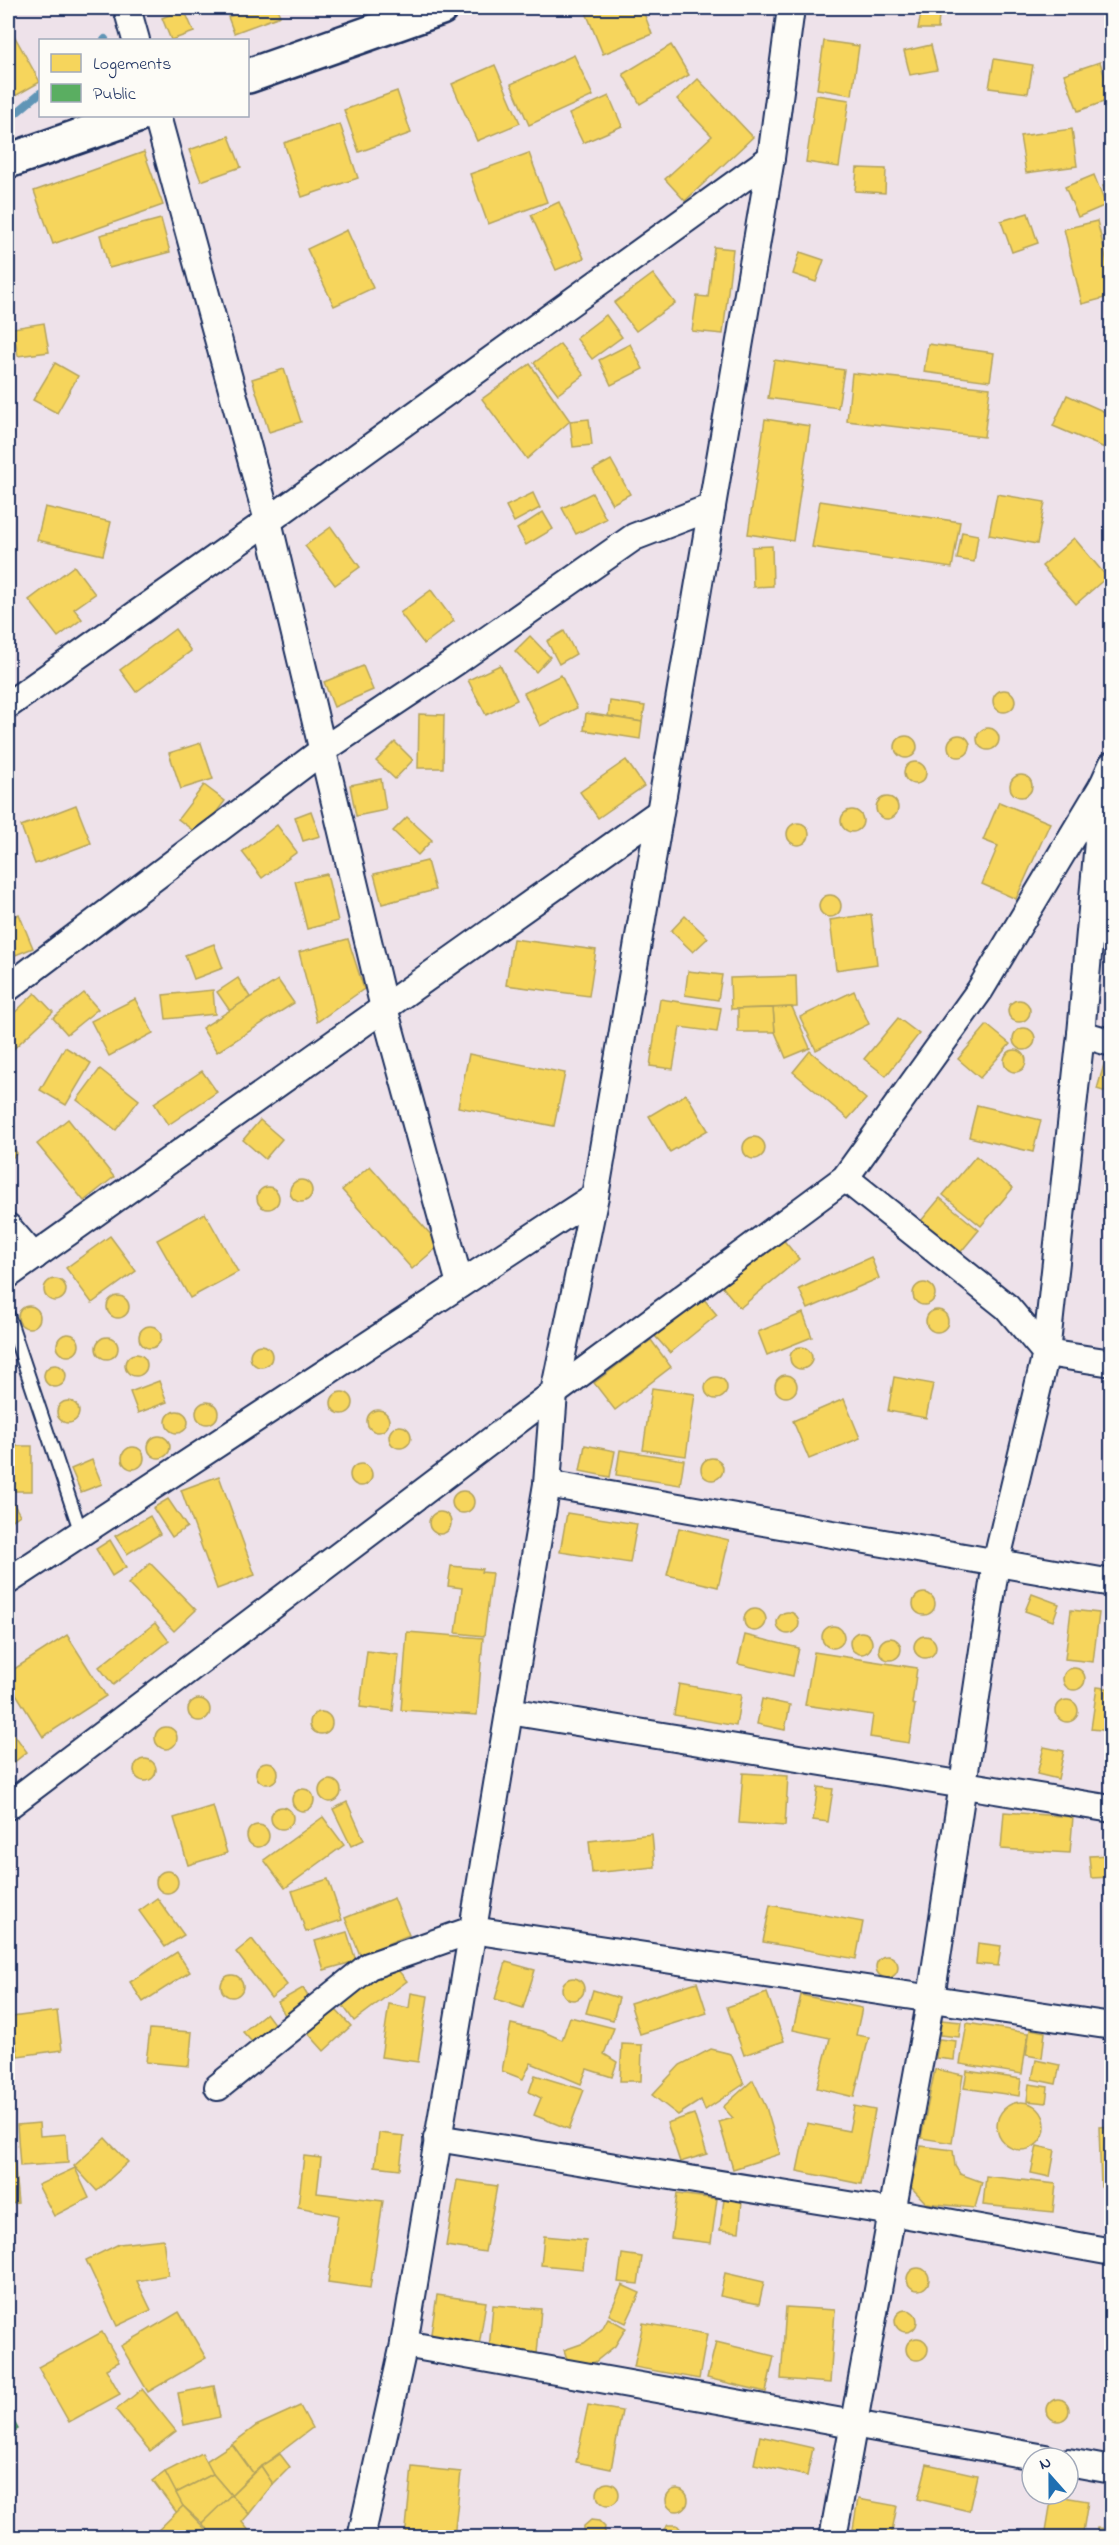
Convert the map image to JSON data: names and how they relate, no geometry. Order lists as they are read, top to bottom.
{
  "legend": ["Logements", "Public"],
  "north": "top"
}
